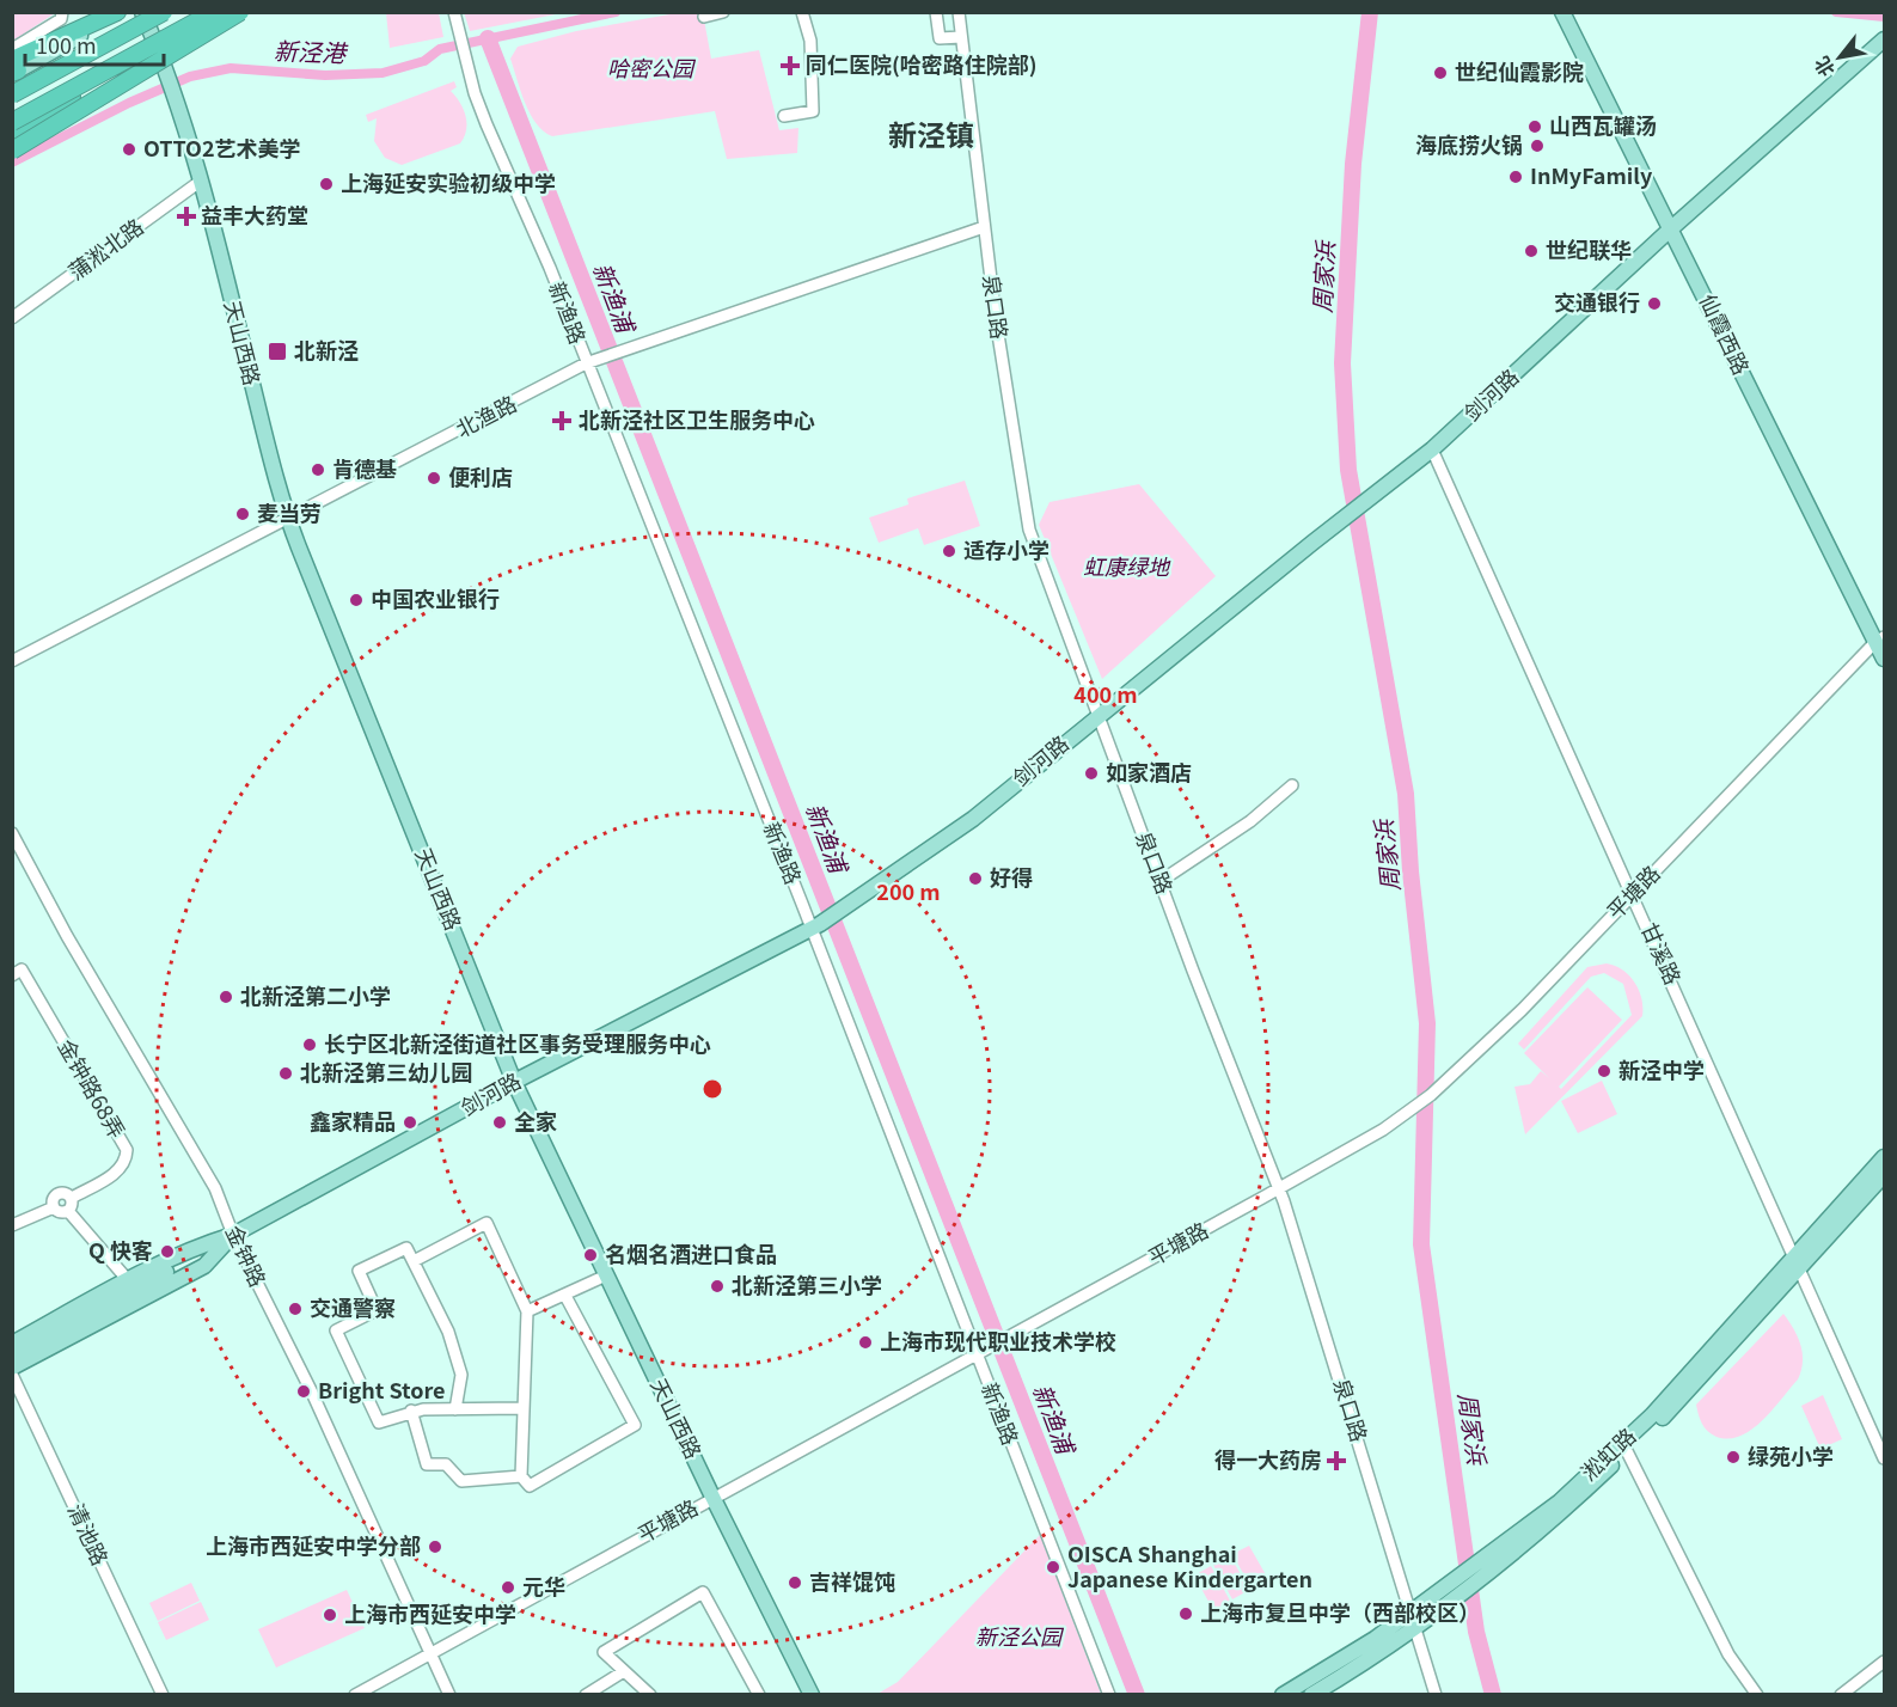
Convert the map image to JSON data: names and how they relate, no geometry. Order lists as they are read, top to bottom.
{
  "streets": {
    "main road": [
      "仙霞西路",
      "天山西路",
      "剑河路",
      "淞虹路"
    ],
    "street": [
      "蒲淞北路",
      "泉口路",
      "新渔路",
      "北渔路",
      "平塘路",
      "甘溪路",
      "金钟路68弄",
      "金钟路",
      "清池路"
    ]
  },
  "crossings": [
    ["蒲淞北路", "天山西路"],
    ["泉口路", "剑河路"],
    ["泉口路", "北渔路"],
    ["泉口路", "平塘路"],
    ["泉口路", "淞虹路"],
    ["新渔路", "剑河路"],
    ["新渔路", "北渔路"],
    ["新渔路", "平塘路"],
    ["仙霞西路", "剑河路"],
    ["仙霞西路", "平塘路"],
    ["天山西路", "剑河路"],
    ["天山西路", "北渔路"],
    ["天山西路", "平塘路"],
    ["剑河路", "甘溪路"],
    ["剑河路", "金钟路"],
    ["平塘路", "甘溪路"],
    ["平塘路", "金钟路"],
    ["甘溪路", "淞虹路"]
  ],
  "districts": ["新泾镇"],
  "water": ["新泾港", "周家浜", "新渔浦"],
  "parks": ["哈密公园", "虹康绿地", "新泾公园"],
  "places": {
    "health": [
      "同仁医院(哈密路住院部)",
      "益丰大药堂",
      "北新泾社区卫生服务中心",
      "得一大药房"
    ],
    "other": [
      "世纪仙霞影院",
      "山西瓦罐汤",
      "海底捞火锅",
      "OTTO2艺术美学",
      "InMyFamily",
      "上海延安实验初级中学",
      "世纪联华",
      "交通银行",
      "肯德基",
      "便利店",
      "麦当劳",
      "适存小学",
      "中国农业银行",
      "如家酒店",
      "好得",
      "北新泾第二小学",
      "长宁区北新泾街道社区事务受理服务中心",
      "新泾中学",
      "北新泾第三幼儿园",
      "鑫家精品",
      "全家",
      "Q 快客",
      "名烟名酒进口食品",
      "北新泾第三小学",
      "交通警察",
      "上海市现代职业技术学校",
      "Bright Store",
      "绿苑小学",
      "上海市西延安中学分部",
      "OISCA Shanghai Japanese Kindergarten",
      "吉祥馄饨",
      "元华",
      "上海市复旦中学（西部校区）",
      "上海市西延安中学"
    ],
    "transit": ["北新泾"]
  },
  "scale_bar": "100 m",
  "north": "bottom left",
  "rings": ["400 m", "200 m"]
}
